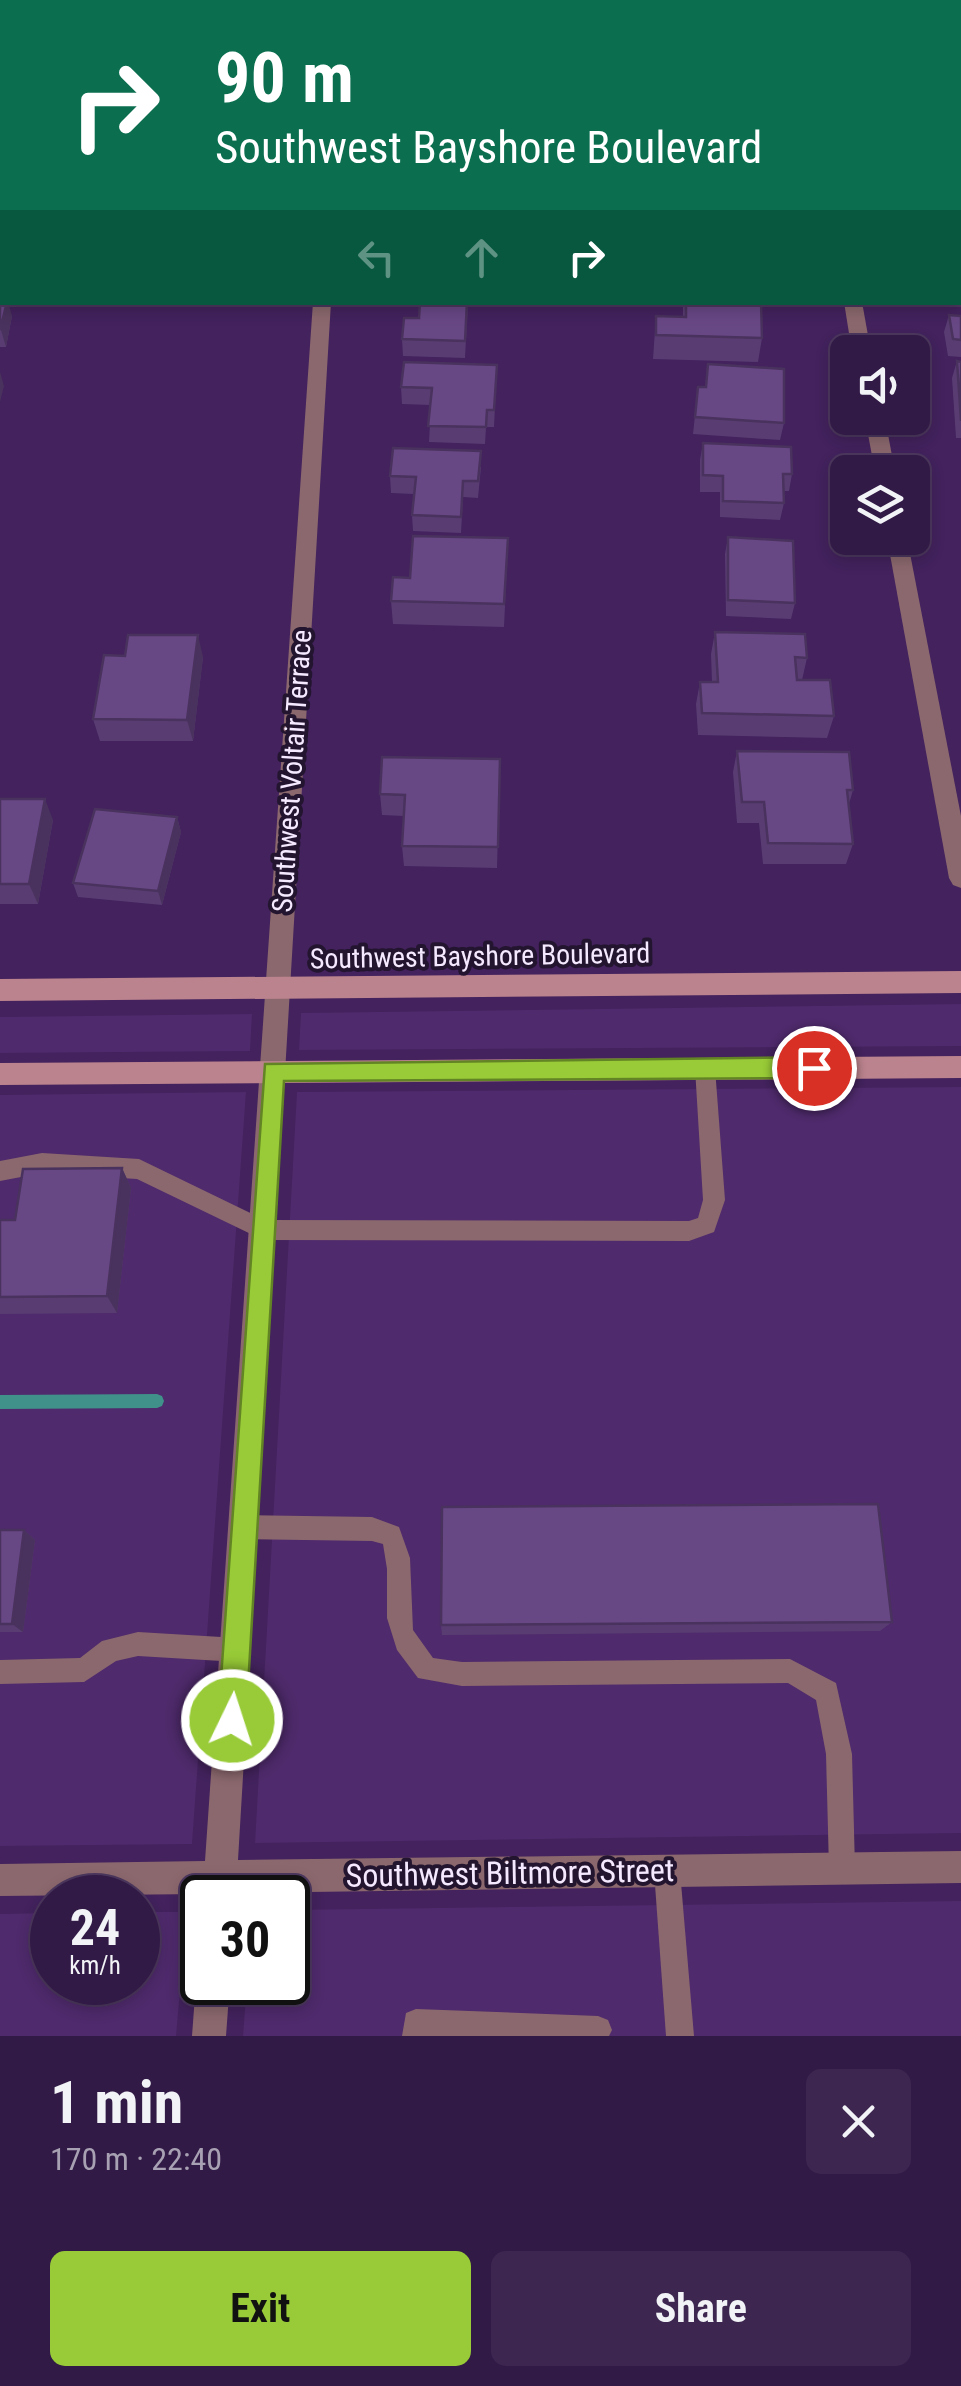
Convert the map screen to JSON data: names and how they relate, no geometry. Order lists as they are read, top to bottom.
{
  "streets": {
    "main road": ["Southwest Bayshore Boulevard"],
    "street": ["Southwest Voltair Terrace", "Southwest Biltmore Street"]
  },
  "crossings": [
    ["Southwest Voltair Terrace", "Southwest Bayshore Boulevard"]
  ],
  "page": {
    "turn": ["90 m", "Southwest Bayshore Boulevard"],
    "speed": "24 km/h",
    "limit": "30",
    "heading": ["1 min", "170 m · 22:40"],
    "buttons": ["Exit", "Share"]
  }
}
